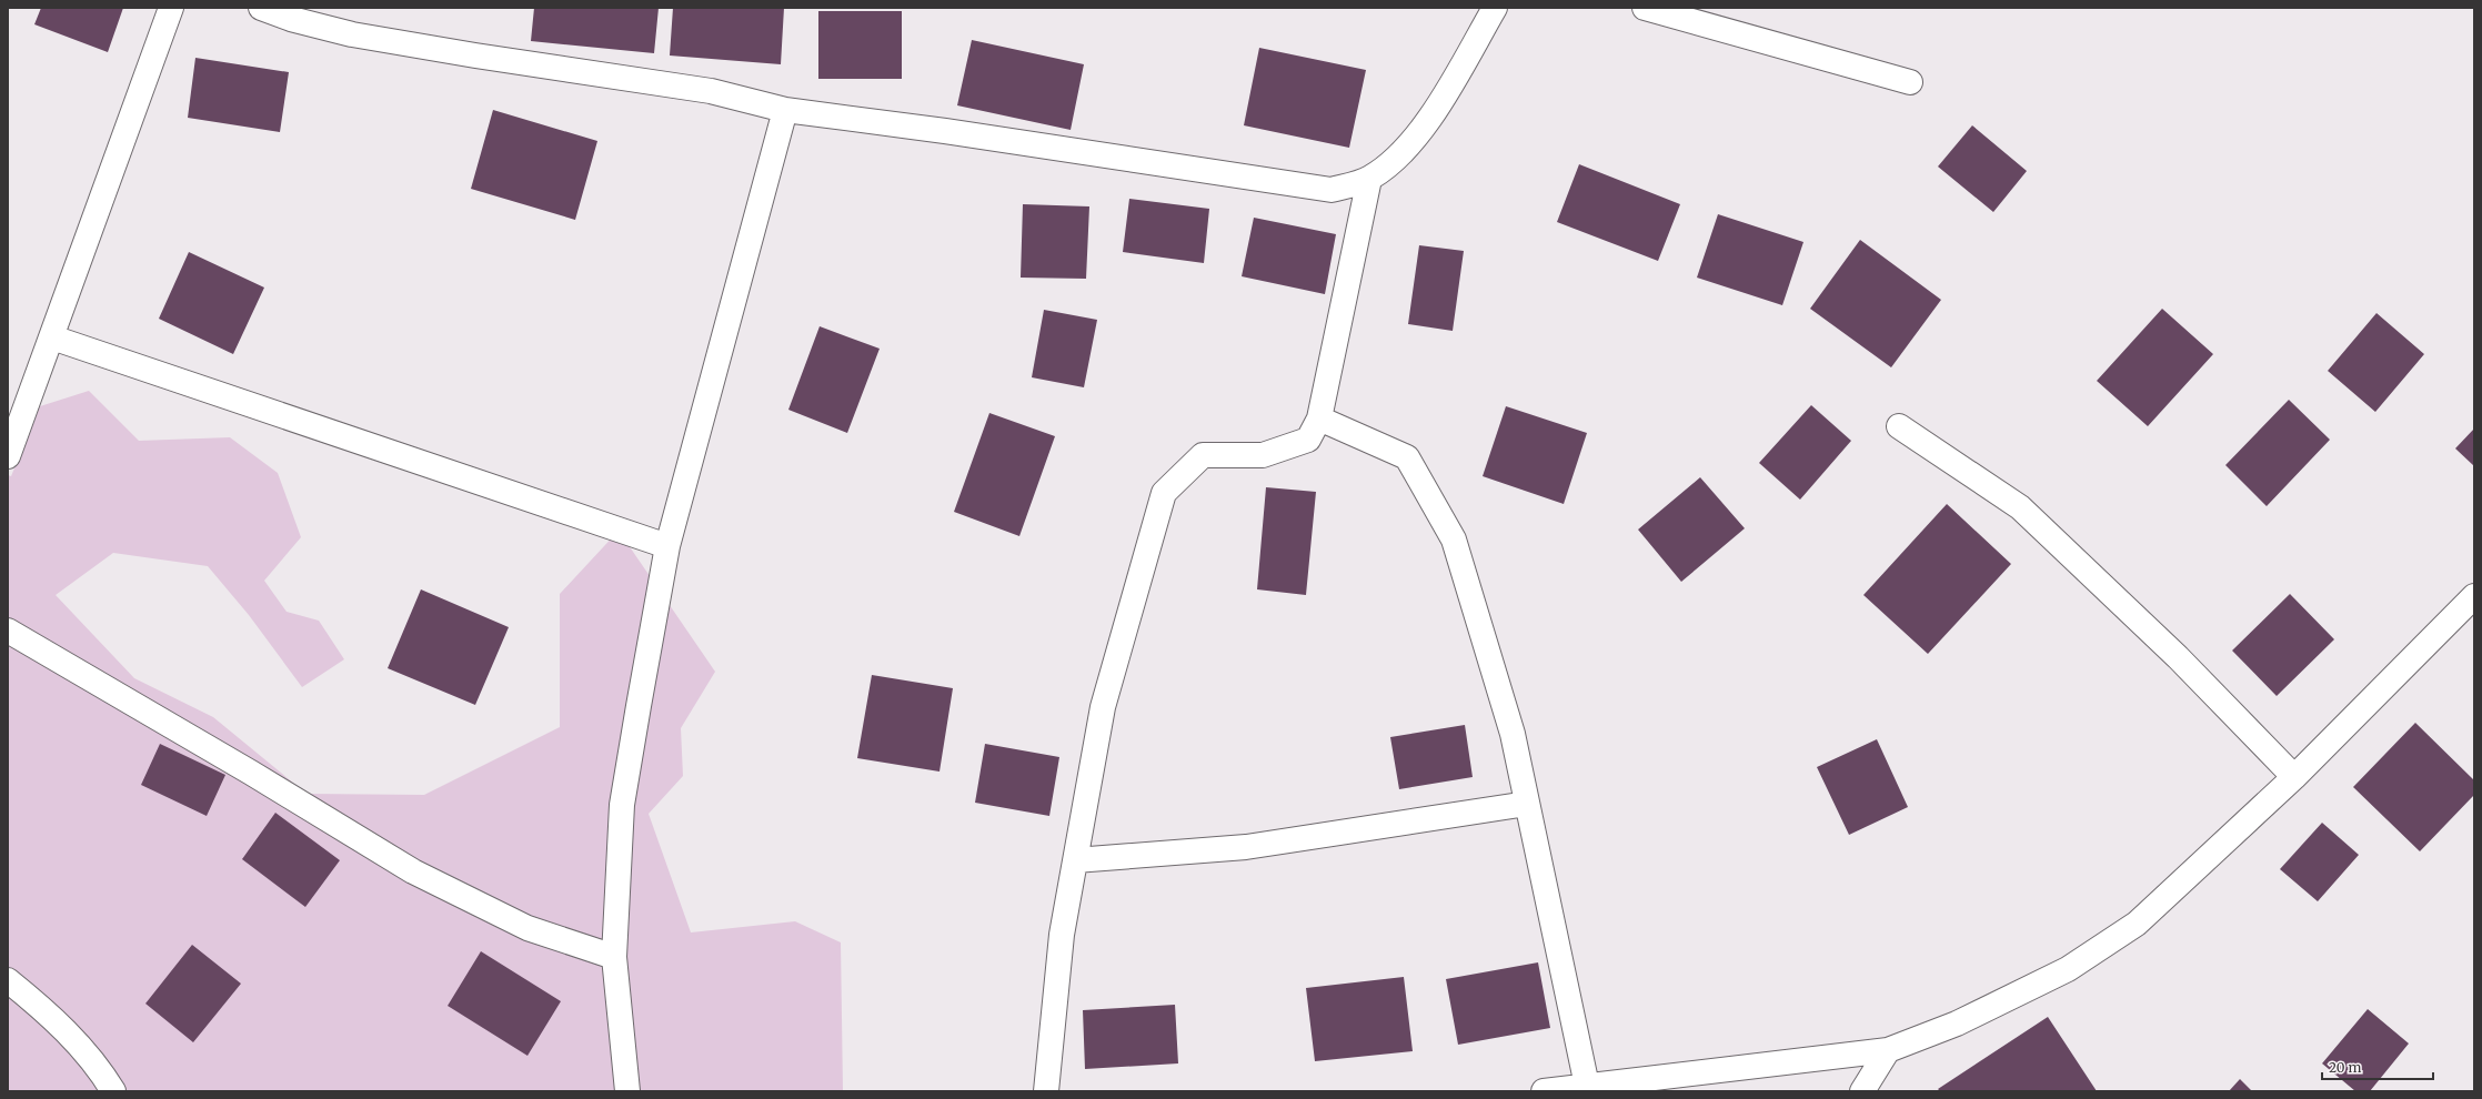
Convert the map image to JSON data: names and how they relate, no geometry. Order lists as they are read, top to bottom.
{
  "scale_bar": "20 m"
}
